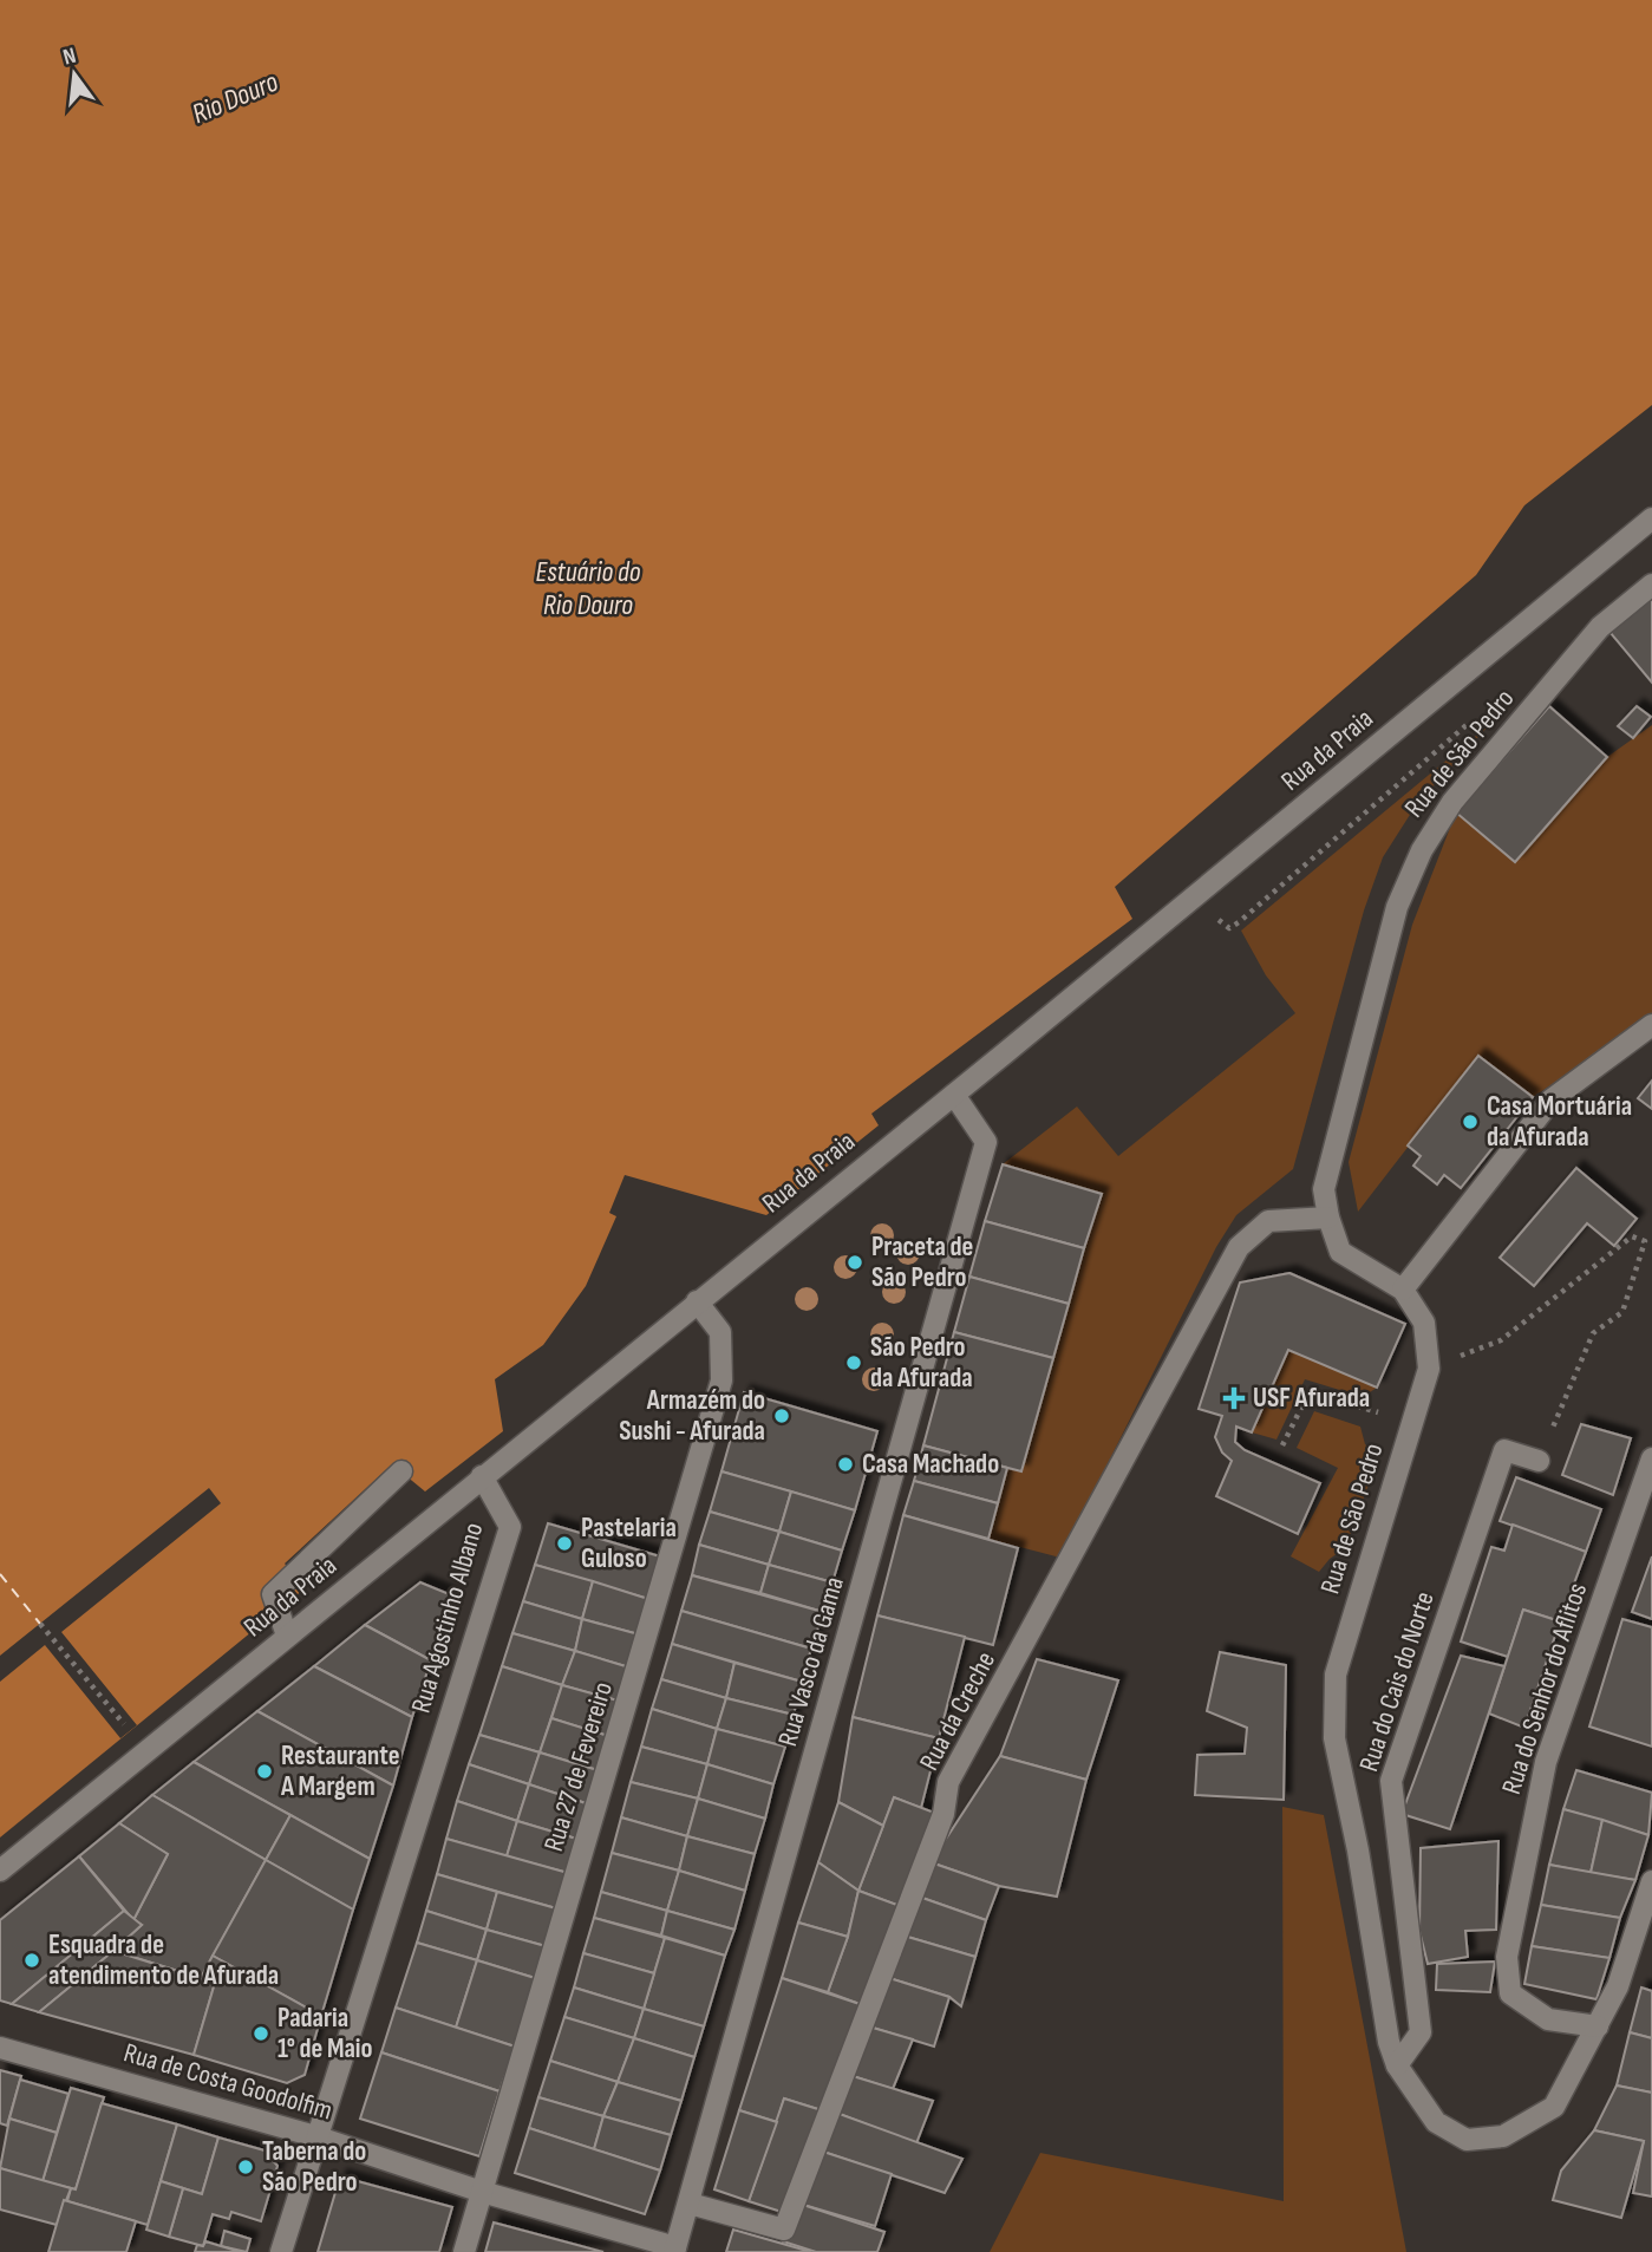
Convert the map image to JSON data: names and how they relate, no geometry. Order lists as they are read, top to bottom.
{
  "streets": {
    "street": [
      "Rua da Praia",
      "Rua de São Pedro",
      "Rua Agostinho Albano",
      "Rua Vasco da Gama",
      "Rua do Cais do Norte",
      "Rua do Senhor do Aflitos",
      "Rua da Creche",
      "Rua 27 de Fevereiro",
      "Rua de Costa Goodolfim"
    ]
  },
  "crossings": [
    ["Rua da Praia", "Rua Agostinho Albano"],
    ["Rua da Praia", "Rua Vasco da Gama"],
    ["Rua da Praia", "Rua 27 de Fevereiro"],
    ["Rua de São Pedro", "Rua do Cais do Norte"],
    ["Rua de São Pedro", "Rua do Senhor do Aflitos"],
    ["Rua de São Pedro", "Rua da Creche"],
    ["Rua Agostinho Albano", "Rua de Costa Goodolfim"],
    ["Rua Vasco da Gama", "Rua da Creche"],
    ["Rua Vasco da Gama", "Rua de Costa Goodolfim"],
    ["Rua 27 de Fevereiro", "Rua de Costa Goodolfim"]
  ],
  "water": ["Rio Douro", "Estuário do Rio Douro"],
  "places": {
    "other": [
      "Casa Mortuária da Afurada",
      "Praceta de São Pedro",
      "São Pedro da Afurada",
      "Armazém do Sushi - Afurada",
      "Casa Machado",
      "Pastelaria Guloso",
      "Restaurante A Margem",
      "Esquadra de atendimento de Afurada",
      "Padaria 1° de Maio",
      "Taberna do São Pedro"
    ],
    "health": ["USF Afurada"]
  },
  "north": "top"
}
